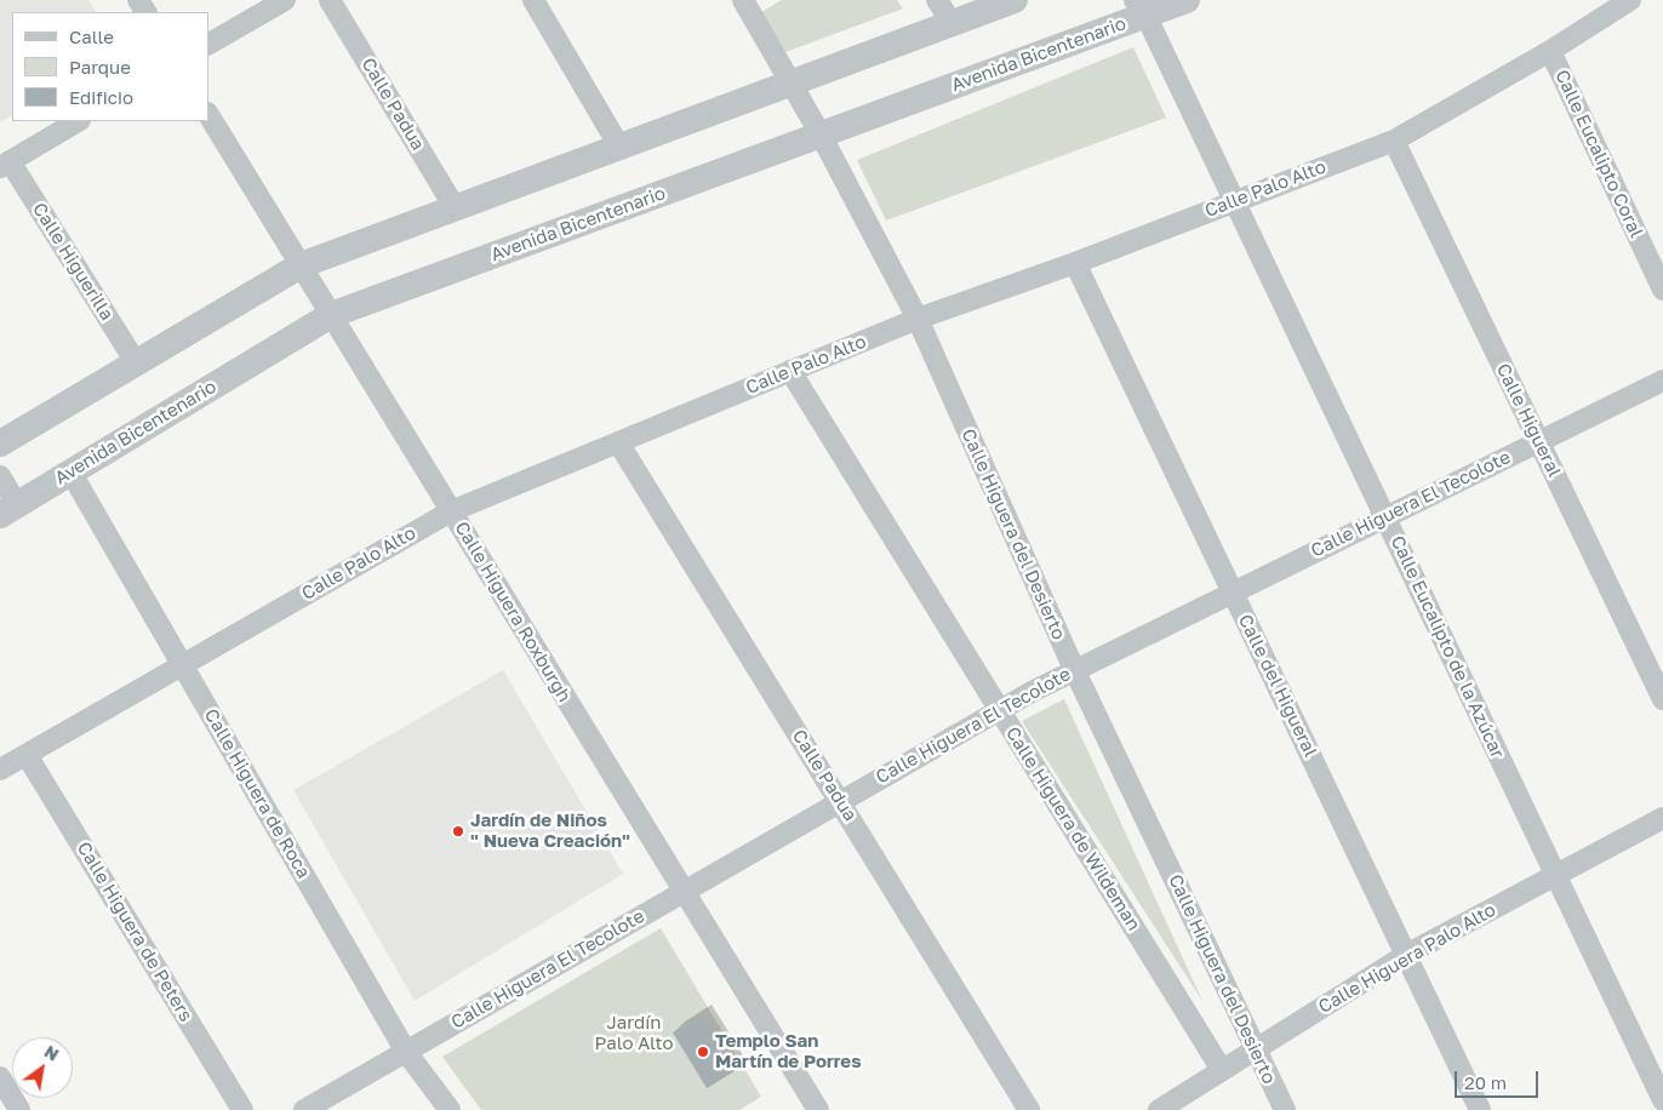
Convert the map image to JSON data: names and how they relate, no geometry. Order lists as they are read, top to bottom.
{
  "streets": {
    "street": [
      "Avenida Bicentenario",
      "Calle Padua",
      "Calle Eucalipto Coral",
      "Calle Palo Alto",
      "Calle Higuerilla",
      "Calle Higueral",
      "Calle Higuera El Tecolote",
      "Calle Higuera del Desierto",
      "Calle Higuera Roxburgh",
      "Calle Eucalipto de la Azúcar",
      "Calle del Higueral",
      "Calle Higuera de Roca",
      "Calle Higuera de Wildeman",
      "Calle Higuera de Peters",
      "Calle Higuera Palo Alto"
    ]
  },
  "crossings": [
    ["Avenida Bicentenario", "Calle Higuera del Desierto"],
    ["Avenida Bicentenario", "Calle Higuera Roxburgh"],
    ["Avenida Bicentenario", "Calle Eucalipto de la Azúcar"],
    ["Avenida Bicentenario", "Calle Higuera de Roca"],
    ["Calle Padua", "Calle Palo Alto"],
    ["Calle Padua", "Calle Higuera El Tecolote"],
    ["Calle Eucalipto Coral", "Calle Palo Alto"],
    ["Calle Palo Alto", "Calle Higueral"],
    ["Calle Palo Alto", "Calle Higuera del Desierto"],
    ["Calle Palo Alto", "Calle Higuera Roxburgh"],
    ["Calle Palo Alto", "Calle Eucalipto de la Azúcar"],
    ["Calle Palo Alto", "Calle del Higueral"],
    ["Calle Palo Alto", "Calle Higuera de Roca"],
    ["Calle Palo Alto", "Calle Higuera de Wildeman"],
    ["Calle Palo Alto", "Calle Higuera de Peters"],
    ["Calle Higueral", "Calle Higuera El Tecolote"],
    ["Calle Higuera El Tecolote", "Calle Higuera del Desierto"],
    ["Calle Higuera El Tecolote", "Calle Higuera Roxburgh"],
    ["Calle Higuera El Tecolote", "Calle Eucalipto de la Azúcar"],
    ["Calle Higuera El Tecolote", "Calle del Higueral"],
    ["Calle Higuera El Tecolote", "Calle Higuera de Roca"],
    ["Calle Higuera El Tecolote", "Calle Higuera de Wildeman"],
    ["Calle Higuera del Desierto", "Calle Higuera Palo Alto"],
    ["Calle Eucalipto de la Azúcar", "Calle Higuera Palo Alto"],
    ["Calle del Higueral", "Calle Higuera Palo Alto"],
    ["Calle Higuera de Wildeman", "Calle Higuera Palo Alto"]
  ],
  "parks": ["Jardín Palo Alto"],
  "places": ["Jardín de Niños \" Nueva Creación\"", "Templo San Martín de Porres"],
  "legend": ["Calle", "Parque", "Edificio"],
  "scale_bar": "20 m",
  "north": "top right"
}
